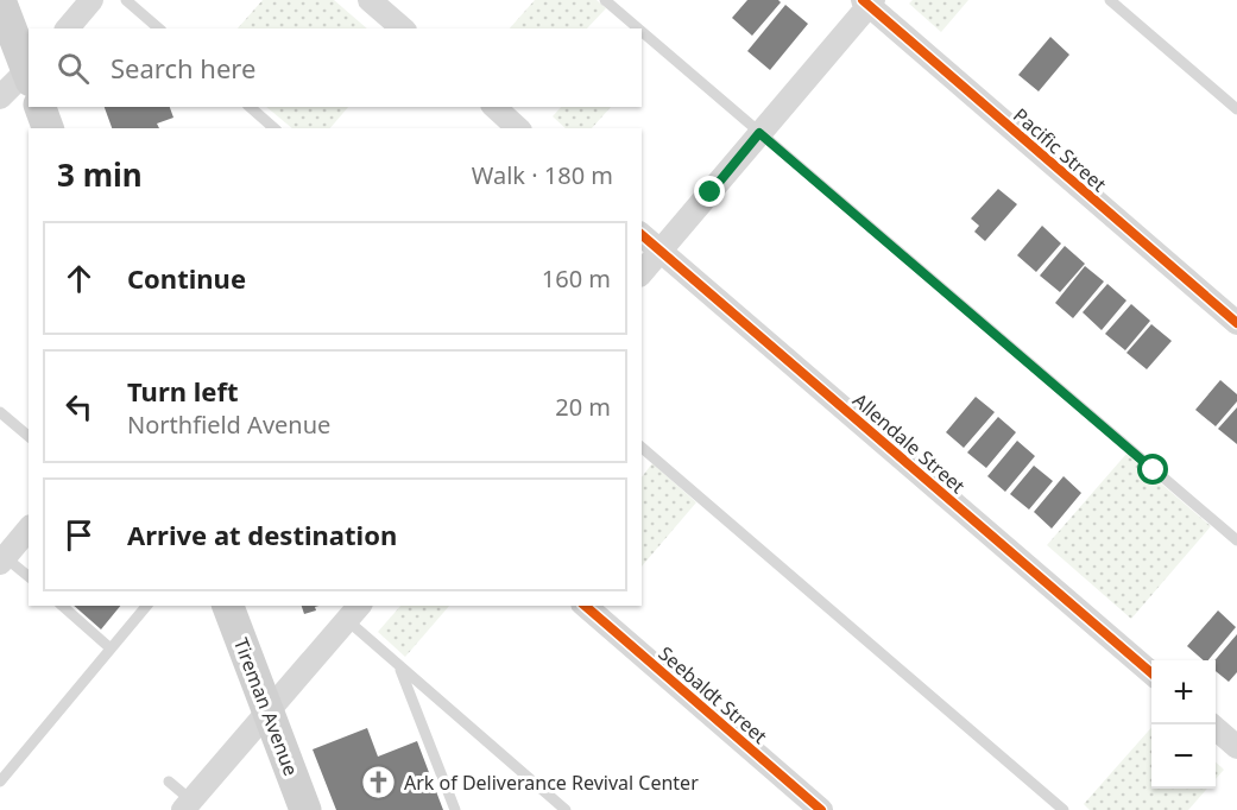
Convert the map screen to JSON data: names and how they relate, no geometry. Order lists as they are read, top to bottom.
{
  "streets": {
    "street": [
      "Pacific Street",
      "Allendale Street",
      "Seebaldt Street",
      "Tireman Avenue"
    ]
  },
  "places": {
    "church": ["Ark of Deliverance Revival Center"]
  },
  "page": {
    "search": "Search here",
    "heading": ["3 min", "Walk · 180 m"],
    "list": [
      ["Continue", "160 m"],
      ["Turn left", "Northfield Avenue", "20 m"],
      "Arrive at destination"
    ],
    "map_buttons": ["+", "−"]
  }
}
